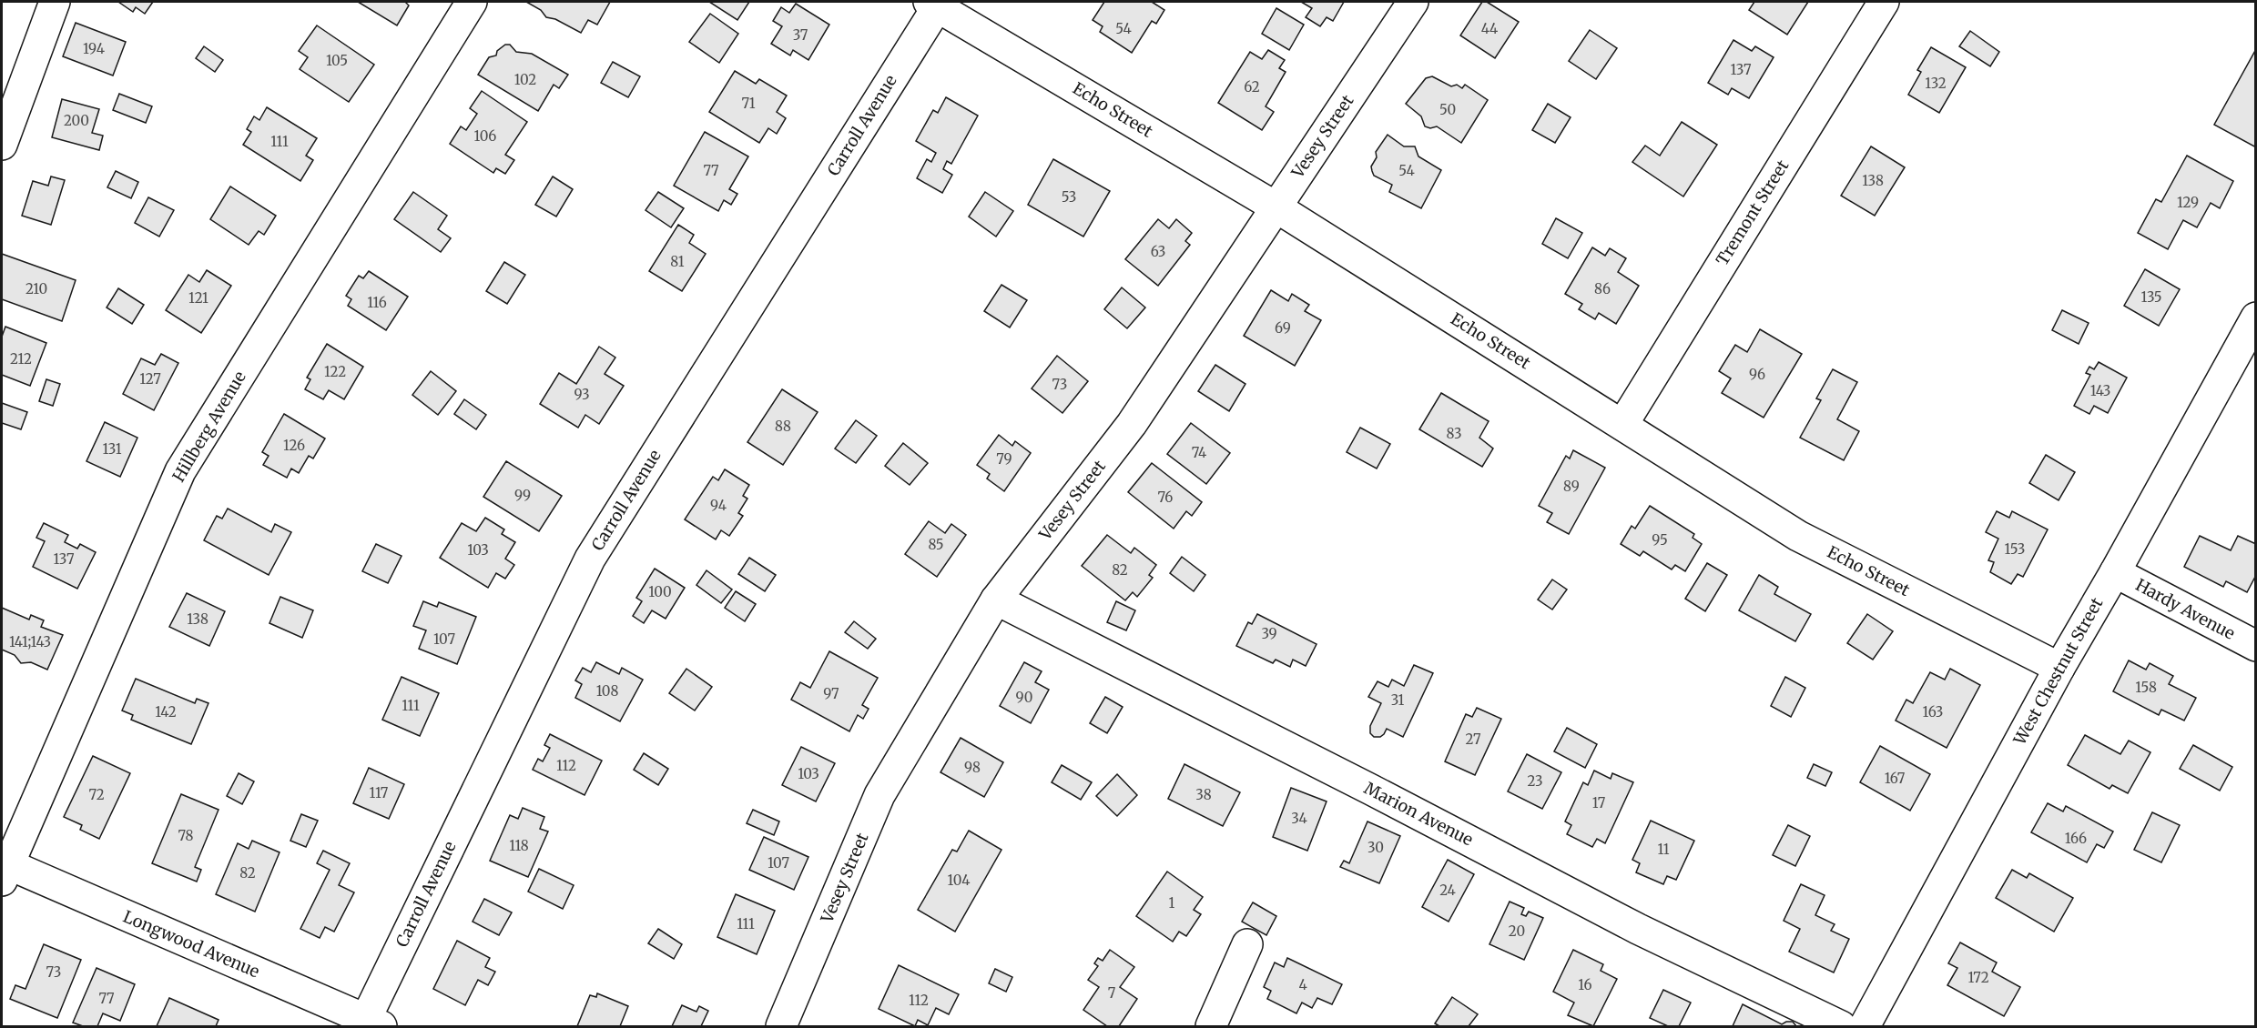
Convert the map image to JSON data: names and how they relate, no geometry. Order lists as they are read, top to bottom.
{
  "streets": {
    "street": [
      "Echo Street",
      "Carroll Avenue",
      "Vesey Street",
      "Tremont Street",
      "Hillberg Avenue",
      "Hardy Avenue",
      "West Chestnut Street",
      "Marion Avenue",
      "Longwood Avenue"
    ]
  },
  "crossings": [
    ["Echo Street", "Carroll Avenue"],
    ["Echo Street", "Vesey Street"],
    ["Echo Street", "Tremont Street"],
    ["Echo Street", "West Chestnut Street"],
    ["Carroll Avenue", "Longwood Avenue"],
    ["Vesey Street", "Marion Avenue"],
    ["Hillberg Avenue", "Longwood Avenue"],
    ["Hardy Avenue", "West Chestnut Street"]
  ],
  "house_numbers": [
    "54",
    "44",
    "37",
    "194",
    "105",
    "137",
    "102",
    "132",
    "62",
    "71",
    "50",
    "200",
    "106",
    "111",
    "77",
    "54",
    "138",
    "53",
    "129",
    "63",
    "81",
    "210",
    "86",
    "135",
    "121",
    "116",
    "69",
    "212",
    "122",
    "96",
    "127",
    "73",
    "143",
    "93",
    "88",
    "83",
    "126",
    "131",
    "74",
    "79",
    "89",
    "99",
    "76",
    "94",
    "95",
    "85",
    "153",
    "103",
    "137",
    "82",
    "100",
    "138",
    "39",
    "107",
    "141;143",
    "158",
    "108",
    "97",
    "90",
    "31",
    "111",
    "142",
    "163",
    "27",
    "112",
    "98",
    "103",
    "167",
    "23",
    "117",
    "72",
    "38",
    "17",
    "34",
    "78",
    "166",
    "118",
    "30",
    "11",
    "107",
    "82",
    "104",
    "24",
    "1",
    "111",
    "20",
    "73",
    "172",
    "4",
    "16",
    "7",
    "77",
    "112"
  ]
}
